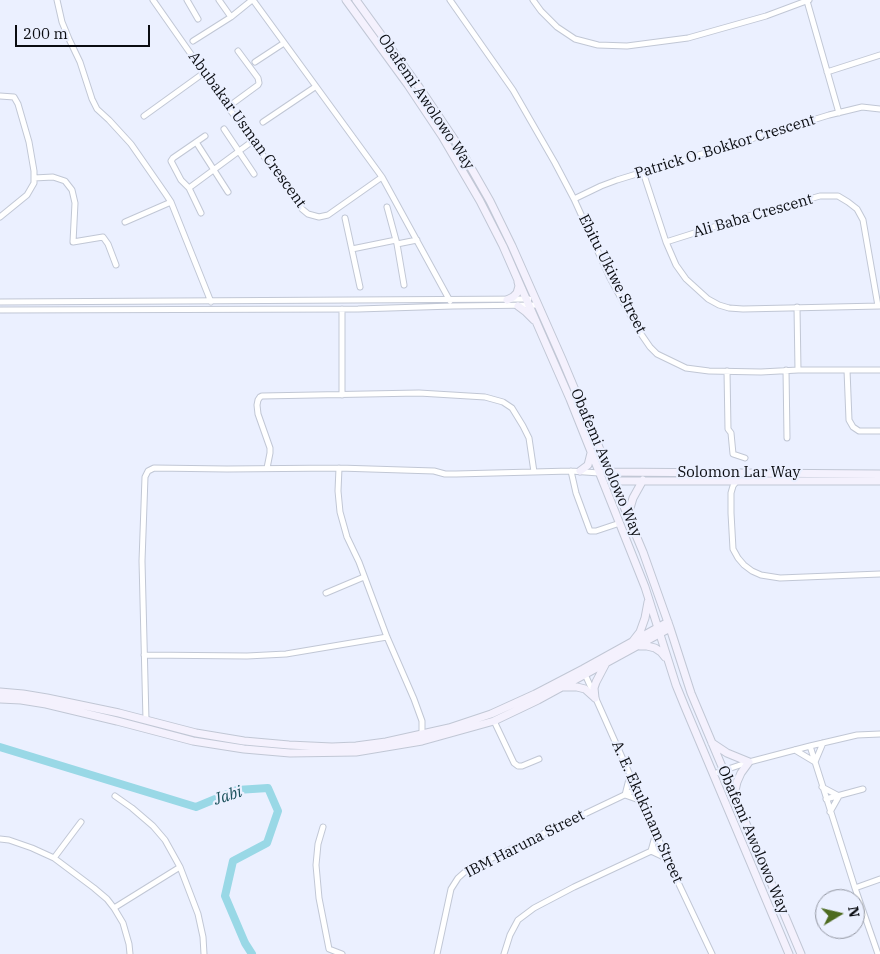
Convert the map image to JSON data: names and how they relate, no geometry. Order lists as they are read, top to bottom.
{
  "streets": {
    "main road": ["Obafemi Awolowo Way", "Solomon Lar Way"],
    "street": [
      "Abubakar Usman Crescent",
      "Patrick O. Bokkor Crescent",
      "Ali Baba Crescent",
      "Ebitu Ukiwe Street",
      "A. E. Ekukinam Street",
      "IBM Haruna Street"
    ]
  },
  "crossings": [
    ["Obafemi Awolowo Way", "Solomon Lar Way"],
    ["Patrick O. Bokkor Crescent", "Ebitu Ukiwe Street"],
    ["A. E. Ekukinam Street", "IBM Haruna Street"]
  ],
  "water": ["Jabi"],
  "scale_bar": "200 m",
  "north": "right"
}
